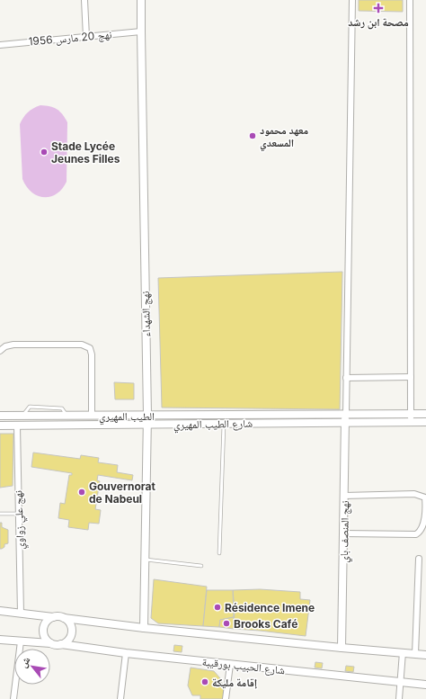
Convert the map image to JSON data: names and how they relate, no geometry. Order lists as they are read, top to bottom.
{
  "streets": {
    "street": [
      "نهج 20 مارس 1956",
      "نهج الشهداء",
      "الطيب المهيري",
      "شارع الطيب المهيري",
      "نهج علي زواوي",
      "نهج المنصف باي",
      "شارع الحبيب بورقيبة"
    ]
  },
  "crossings": [
    ["نهج 20 مارس 1956", "نهج الشهداء"],
    ["نهج الشهداء", "الطيب المهيري"],
    ["نهج الشهداء", "شارع الطيب المهيري"],
    ["الطيب المهيري", "نهج المنصف باي"],
    ["شارع الطيب المهيري", "نهج علي زواوي"],
    ["شارع الطيب المهيري", "نهج المنصف باي"]
  ],
  "places": {
    "health": ["مصحة ابن رشد"],
    "other": [
      "معهد محمود المسعدي",
      "Stade Lycée Jeunes Filles",
      "Gouvernorat de Nabeul",
      "Résidence Imene",
      "Brooks Café",
      "إقامة مليكة"
    ]
  },
  "north": "top left"
}
